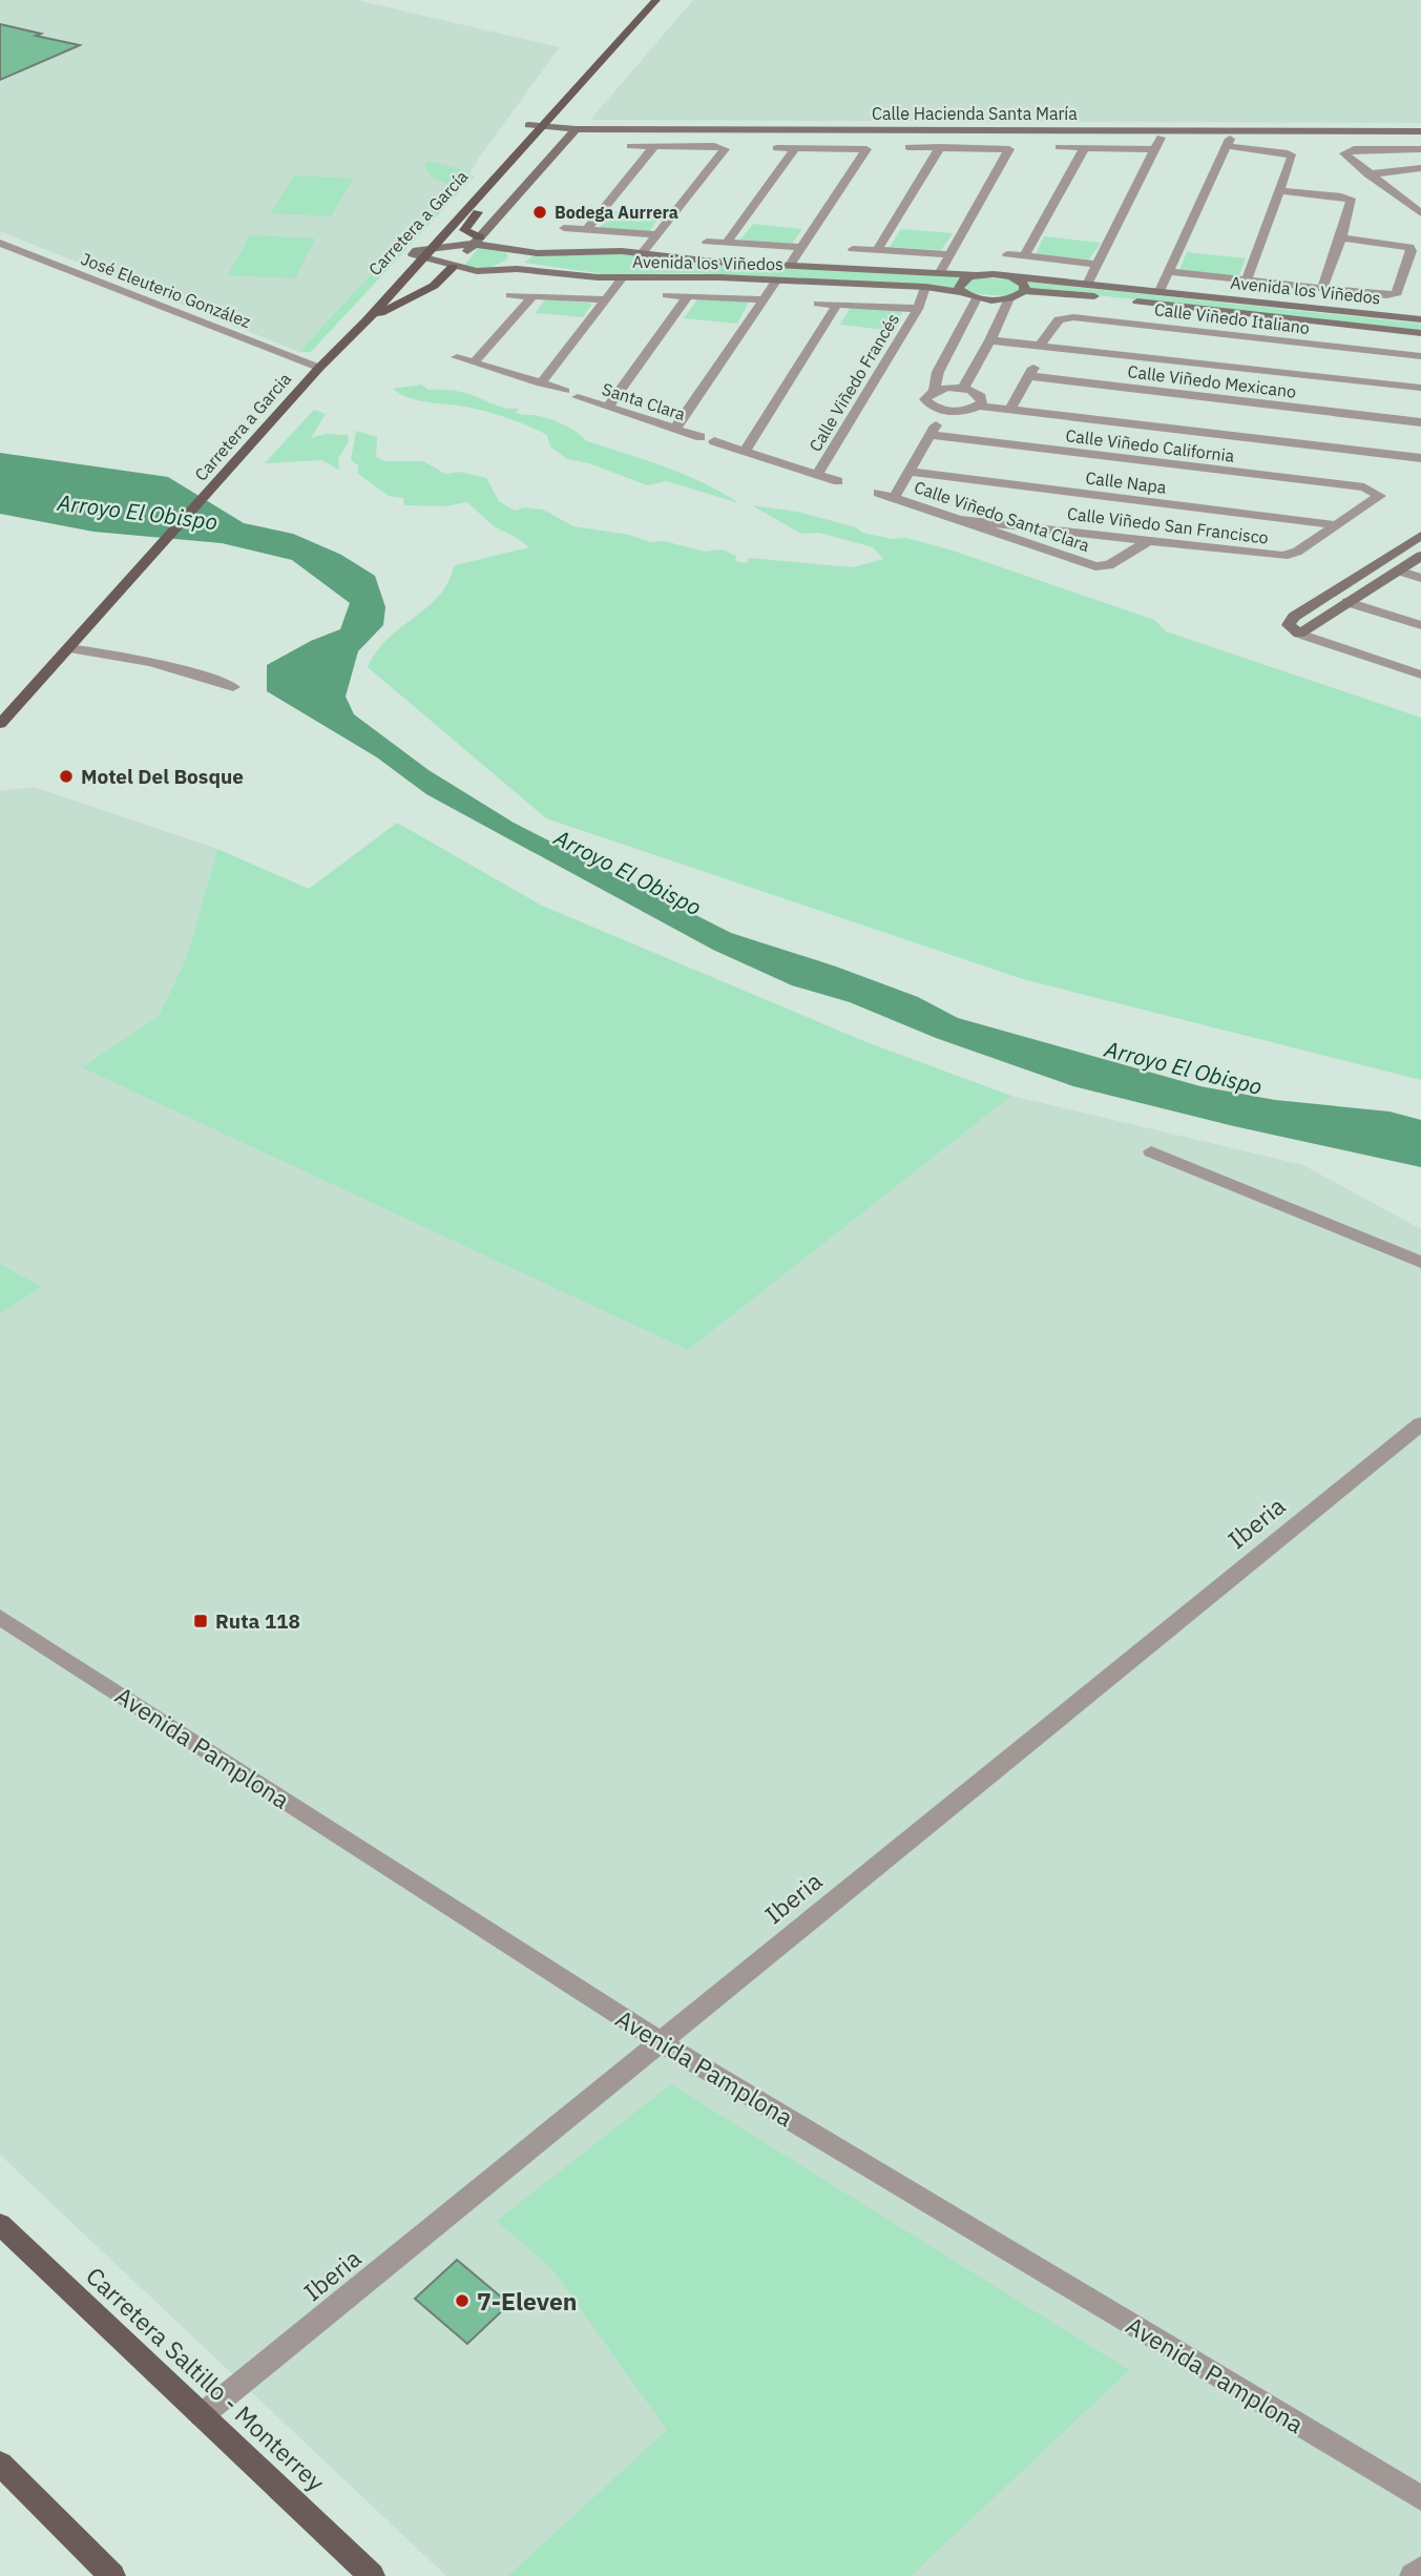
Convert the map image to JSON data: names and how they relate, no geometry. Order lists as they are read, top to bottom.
{
  "streets": {
    "main road": ["Carretera a García", "Carretera a Garcia", "Carretera Saltillo - Monterrey"],
    "street": [
      "Calle Hacienda Santa María",
      "Avenida los Viñedos",
      "José Eleuterio González",
      "Calle Viñedo Italiano",
      "Calle Viñedo Mexicano",
      "Calle Viñedo Francés",
      "Santa Clara",
      "Calle Viñedo California",
      "Calle Napa",
      "Calle Viñedo Santa Clara",
      "Calle Viñedo San Francisco",
      "Iberia",
      "Avenida Pamplona"
    ]
  },
  "crossings": [
    ["Calle Hacienda Santa María", "Carretera a García"],
    ["Carretera a García", "Avenida los Viñedos"],
    ["Carretera a García", "José Eleuterio González"],
    ["Carretera a García", "Carretera a Garcia"],
    ["Avenida los Viñedos", "Calle Viñedo Francés"],
    ["José Eleuterio González", "Carretera a Garcia"],
    ["Calle Viñedo California", "Calle Viñedo Santa Clara"],
    ["Calle Viñedo California", "Calle Viñedo San Francisco"],
    ["Calle Napa", "Calle Viñedo Santa Clara"],
    ["Calle Napa", "Calle Viñedo San Francisco"],
    ["Calle Viñedo Santa Clara", "Calle Viñedo San Francisco"],
    ["Iberia", "Avenida Pamplona"],
    ["Iberia", "Carretera Saltillo - Monterrey"]
  ],
  "water": ["Arroyo El Obispo"],
  "places": {
    "other": ["Bodega Aurrera", "Motel Del Bosque", "7-Eleven"],
    "transit": ["Ruta 118"]
  }
}
